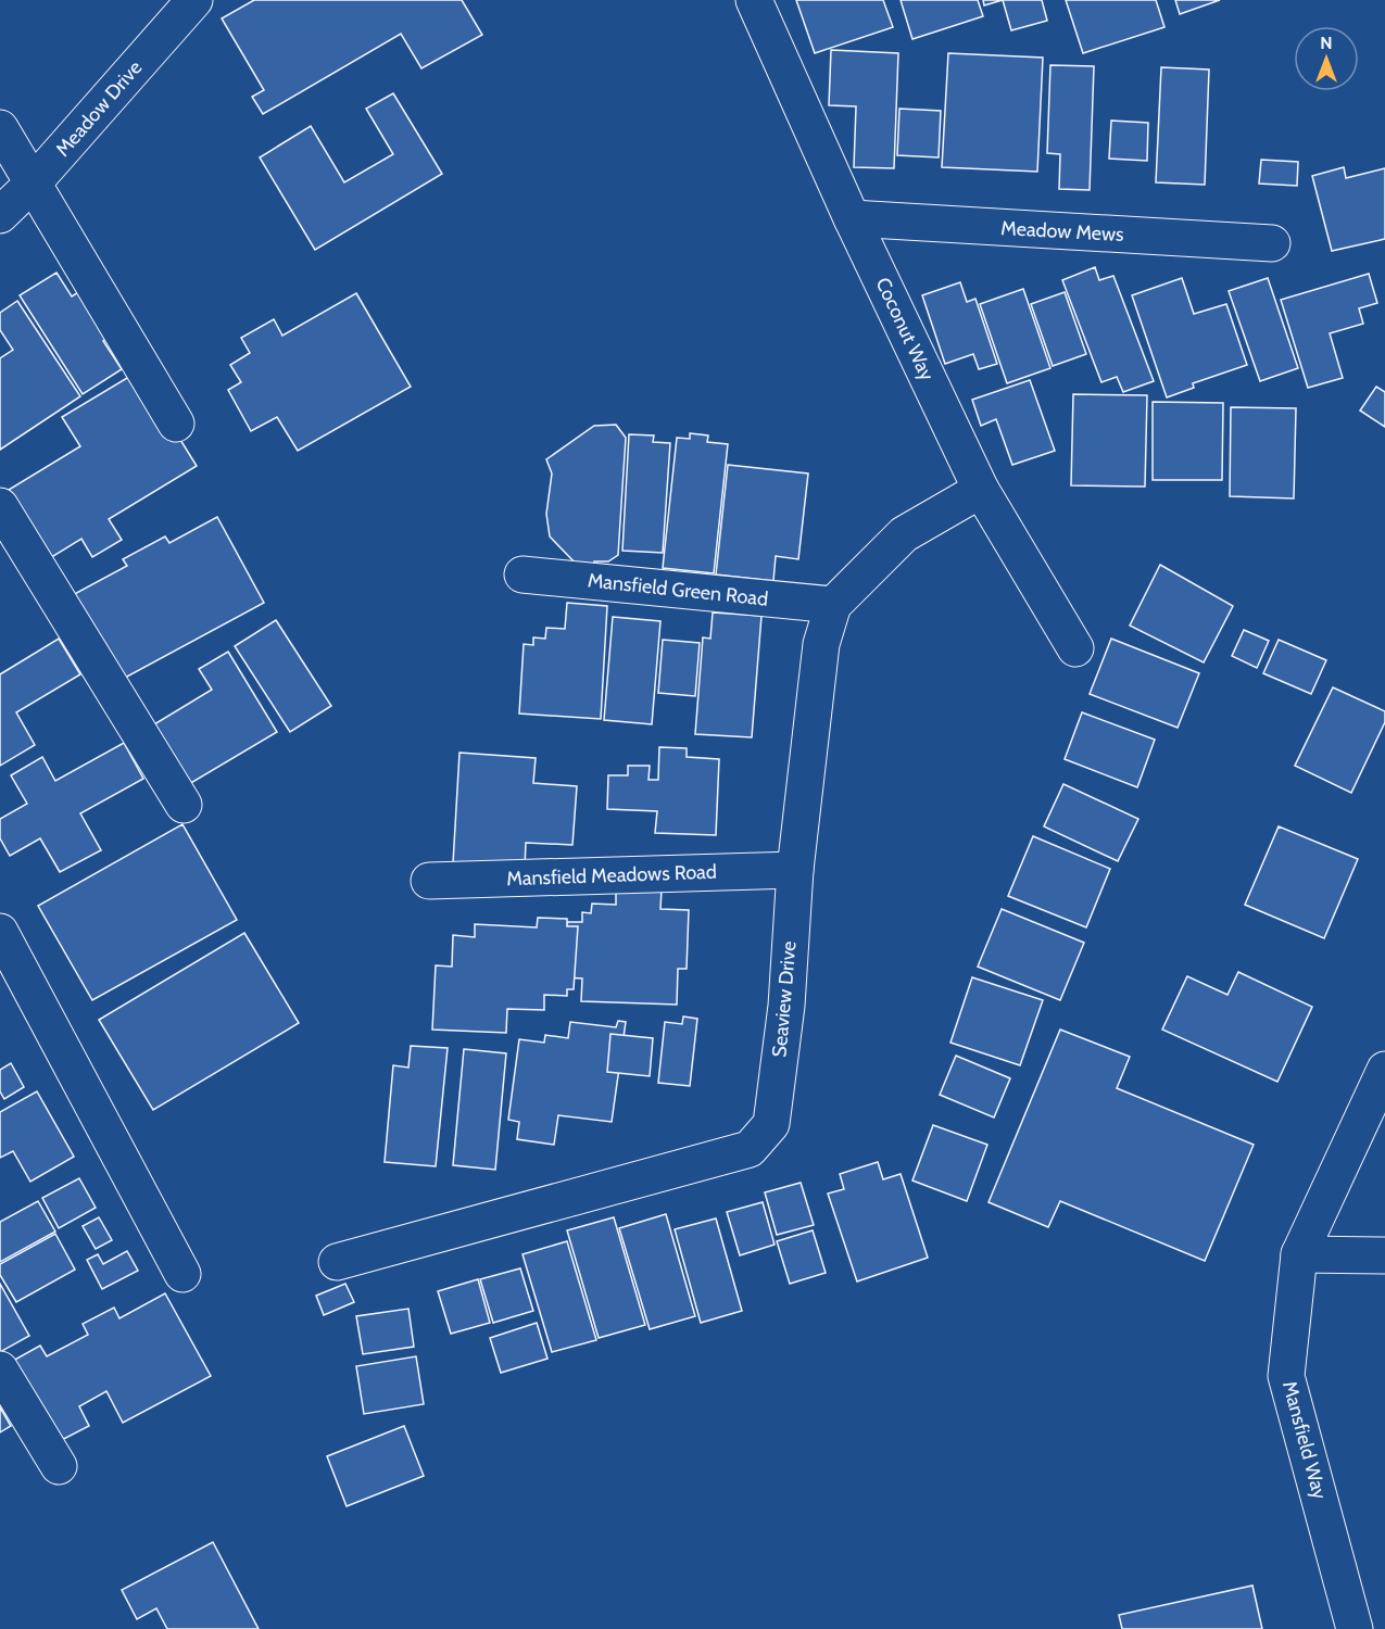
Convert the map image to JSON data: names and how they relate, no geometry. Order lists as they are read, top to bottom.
{
  "streets": {
    "street": [
      "Meadow Drive",
      "Meadow Mews",
      "Coconut Way",
      "Mansfield Green Road",
      "Mansfield Meadows Road",
      "Seaview Drive",
      "Mansfield Way"
    ]
  },
  "crossings": [
    ["Meadow Mews", "Coconut Way"],
    ["Coconut Way", "Seaview Drive"],
    ["Mansfield Green Road", "Seaview Drive"],
    ["Mansfield Meadows Road", "Seaview Drive"]
  ],
  "north": "top"
}
